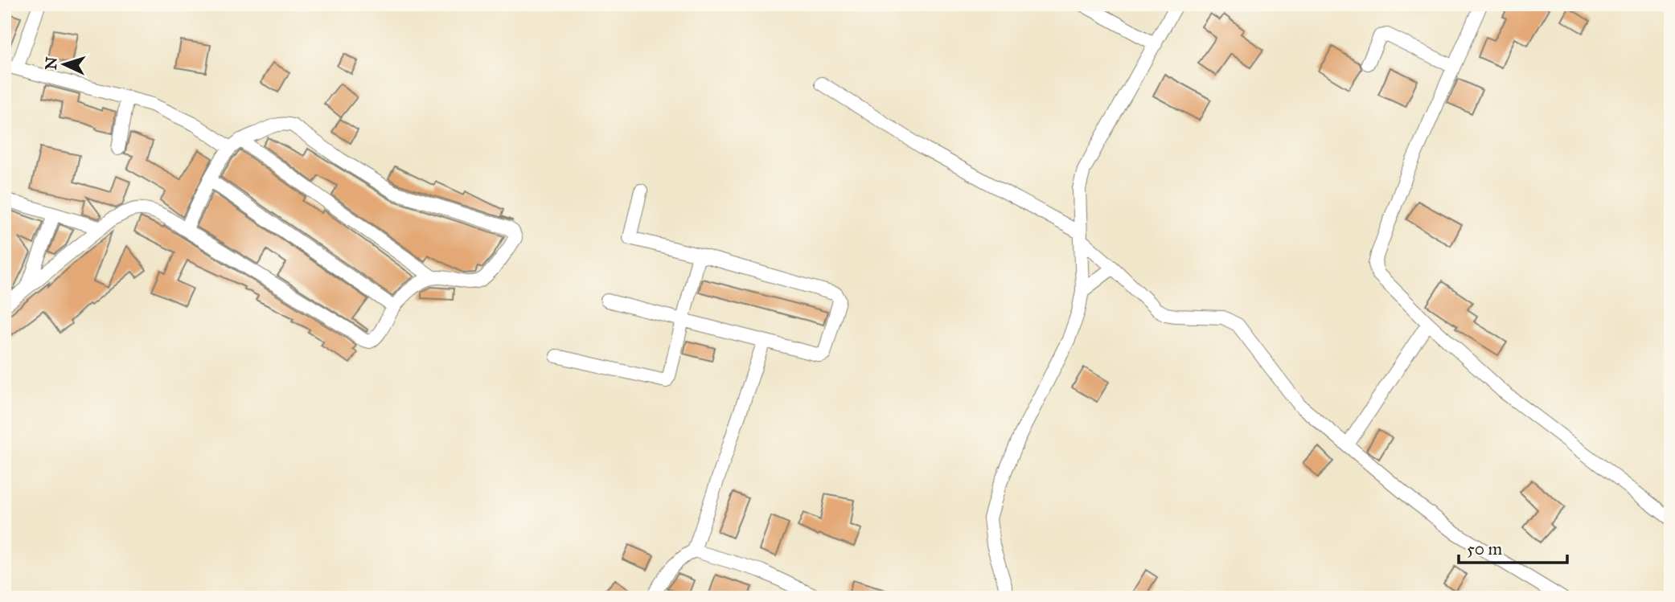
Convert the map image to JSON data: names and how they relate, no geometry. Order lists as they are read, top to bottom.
{
  "scale_bar": "50 m",
  "north": "left"
}
